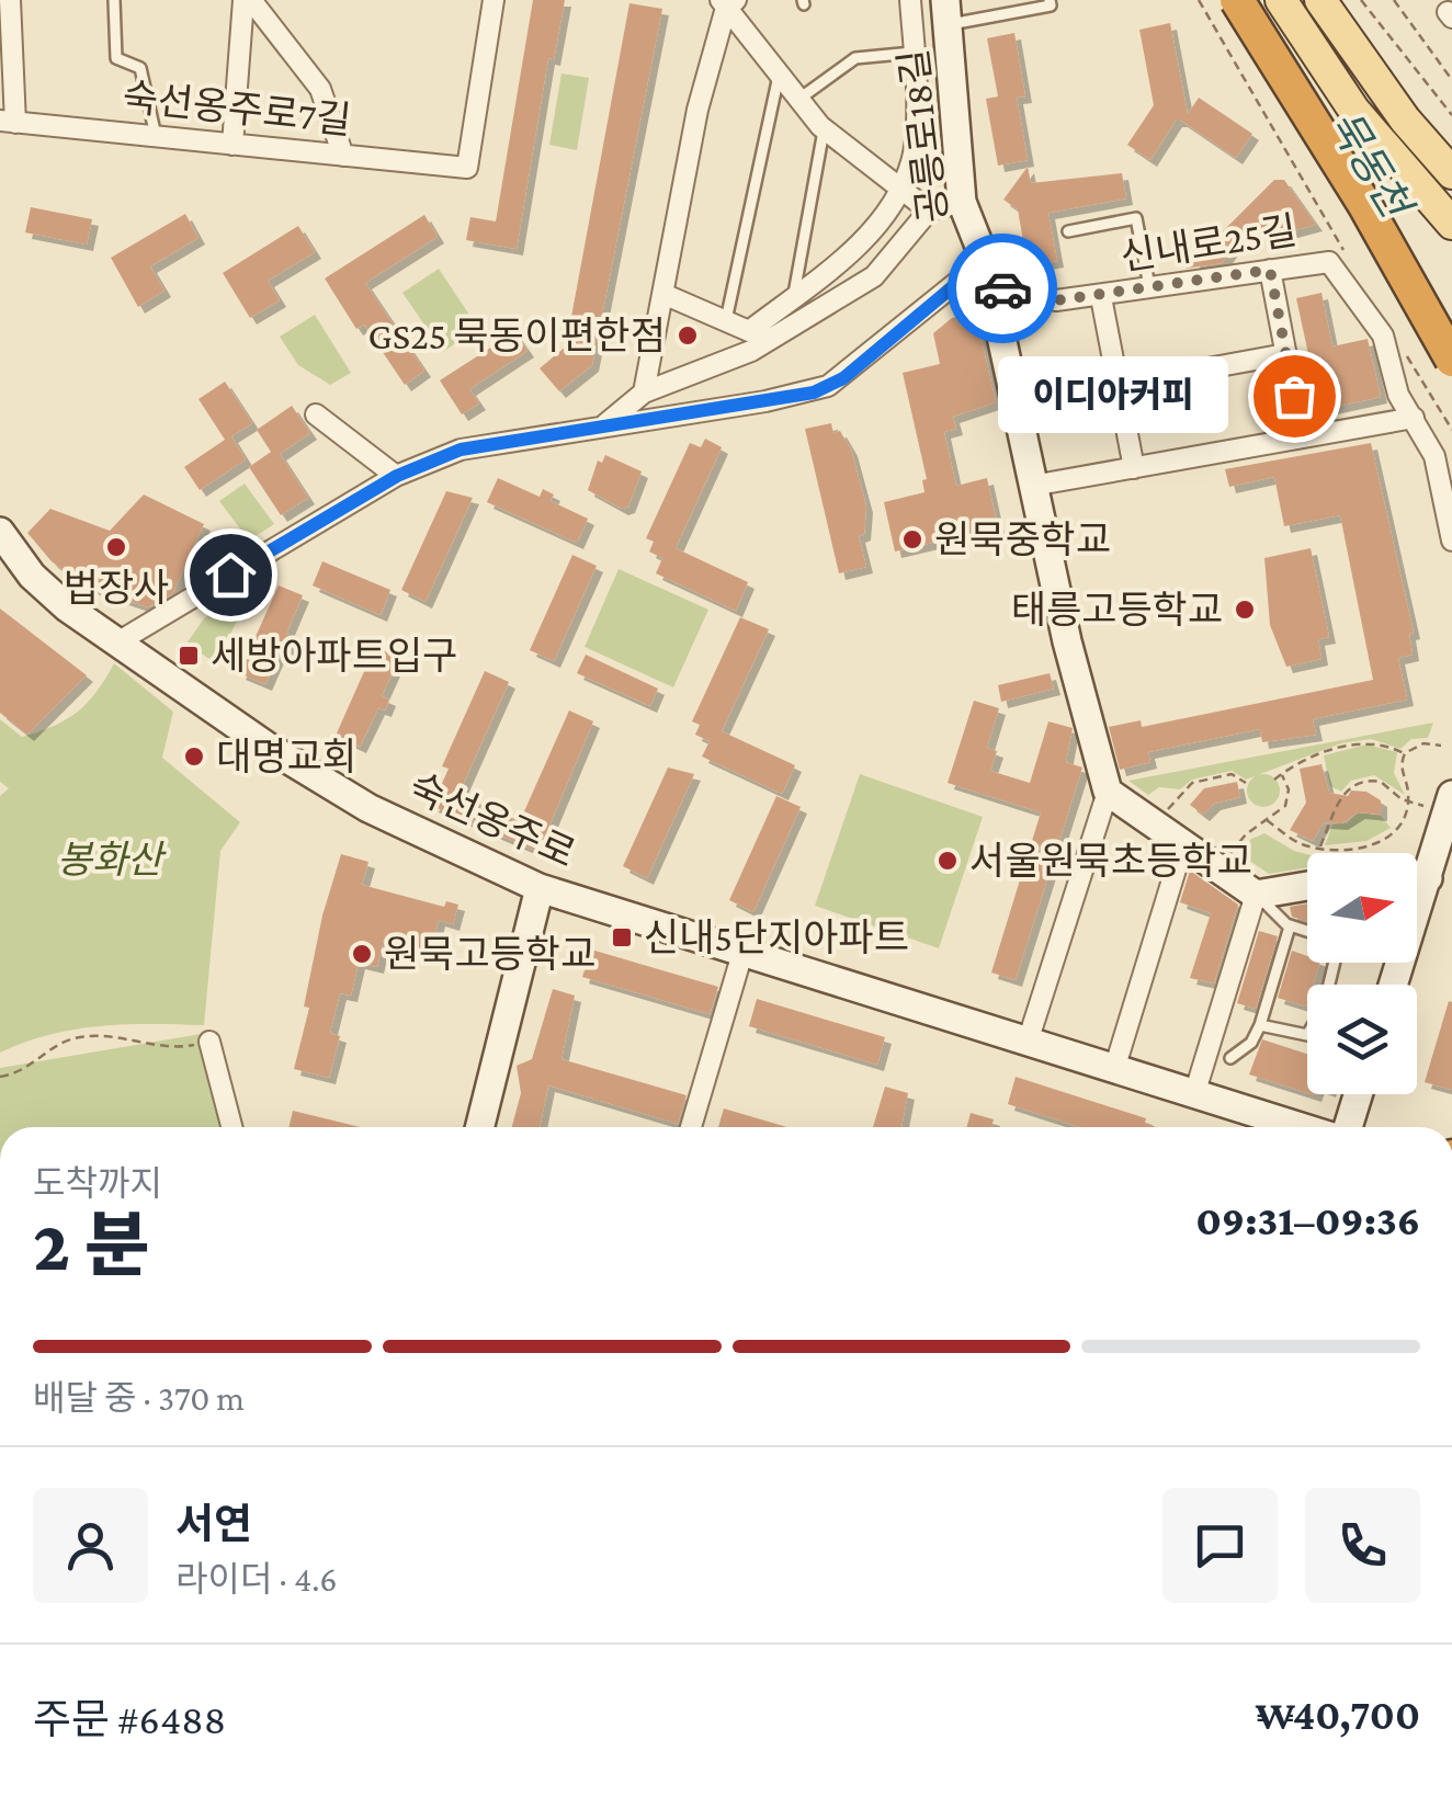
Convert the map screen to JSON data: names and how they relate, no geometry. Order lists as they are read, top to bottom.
{
  "streets": {
    "street": [
      "숙선옹주로7길",
      "공릉로18길",
      "신내로25길",
      "숙선옹주로"
    ]
  },
  "crossings": [
    ["공릉로18길", "신내로25길"]
  ],
  "water": ["묵동천"],
  "parks": ["봉화산"],
  "places": {
    "other": [
      "GS25 묵동이편한점",
      "이디아커피",
      "원묵중학교",
      "법장사",
      "태릉고등학교",
      "대명교회",
      "서울원묵초등학교",
      "원묵고등학교"
    ],
    "transit": ["세방아파트입구", "신내5단지아파트"]
  },
  "north": "right",
  "page": {
    "bubble": "이디아커피",
    "heading": ["2 분", "도착까지", "09:31–09:36"],
    "panel": [
      "서연",
      "라이더 · 4.6",
      "주문 #6488",
      "₩40,700"
    ],
    "bar": "배달 중 · 370 m"
  }
}
